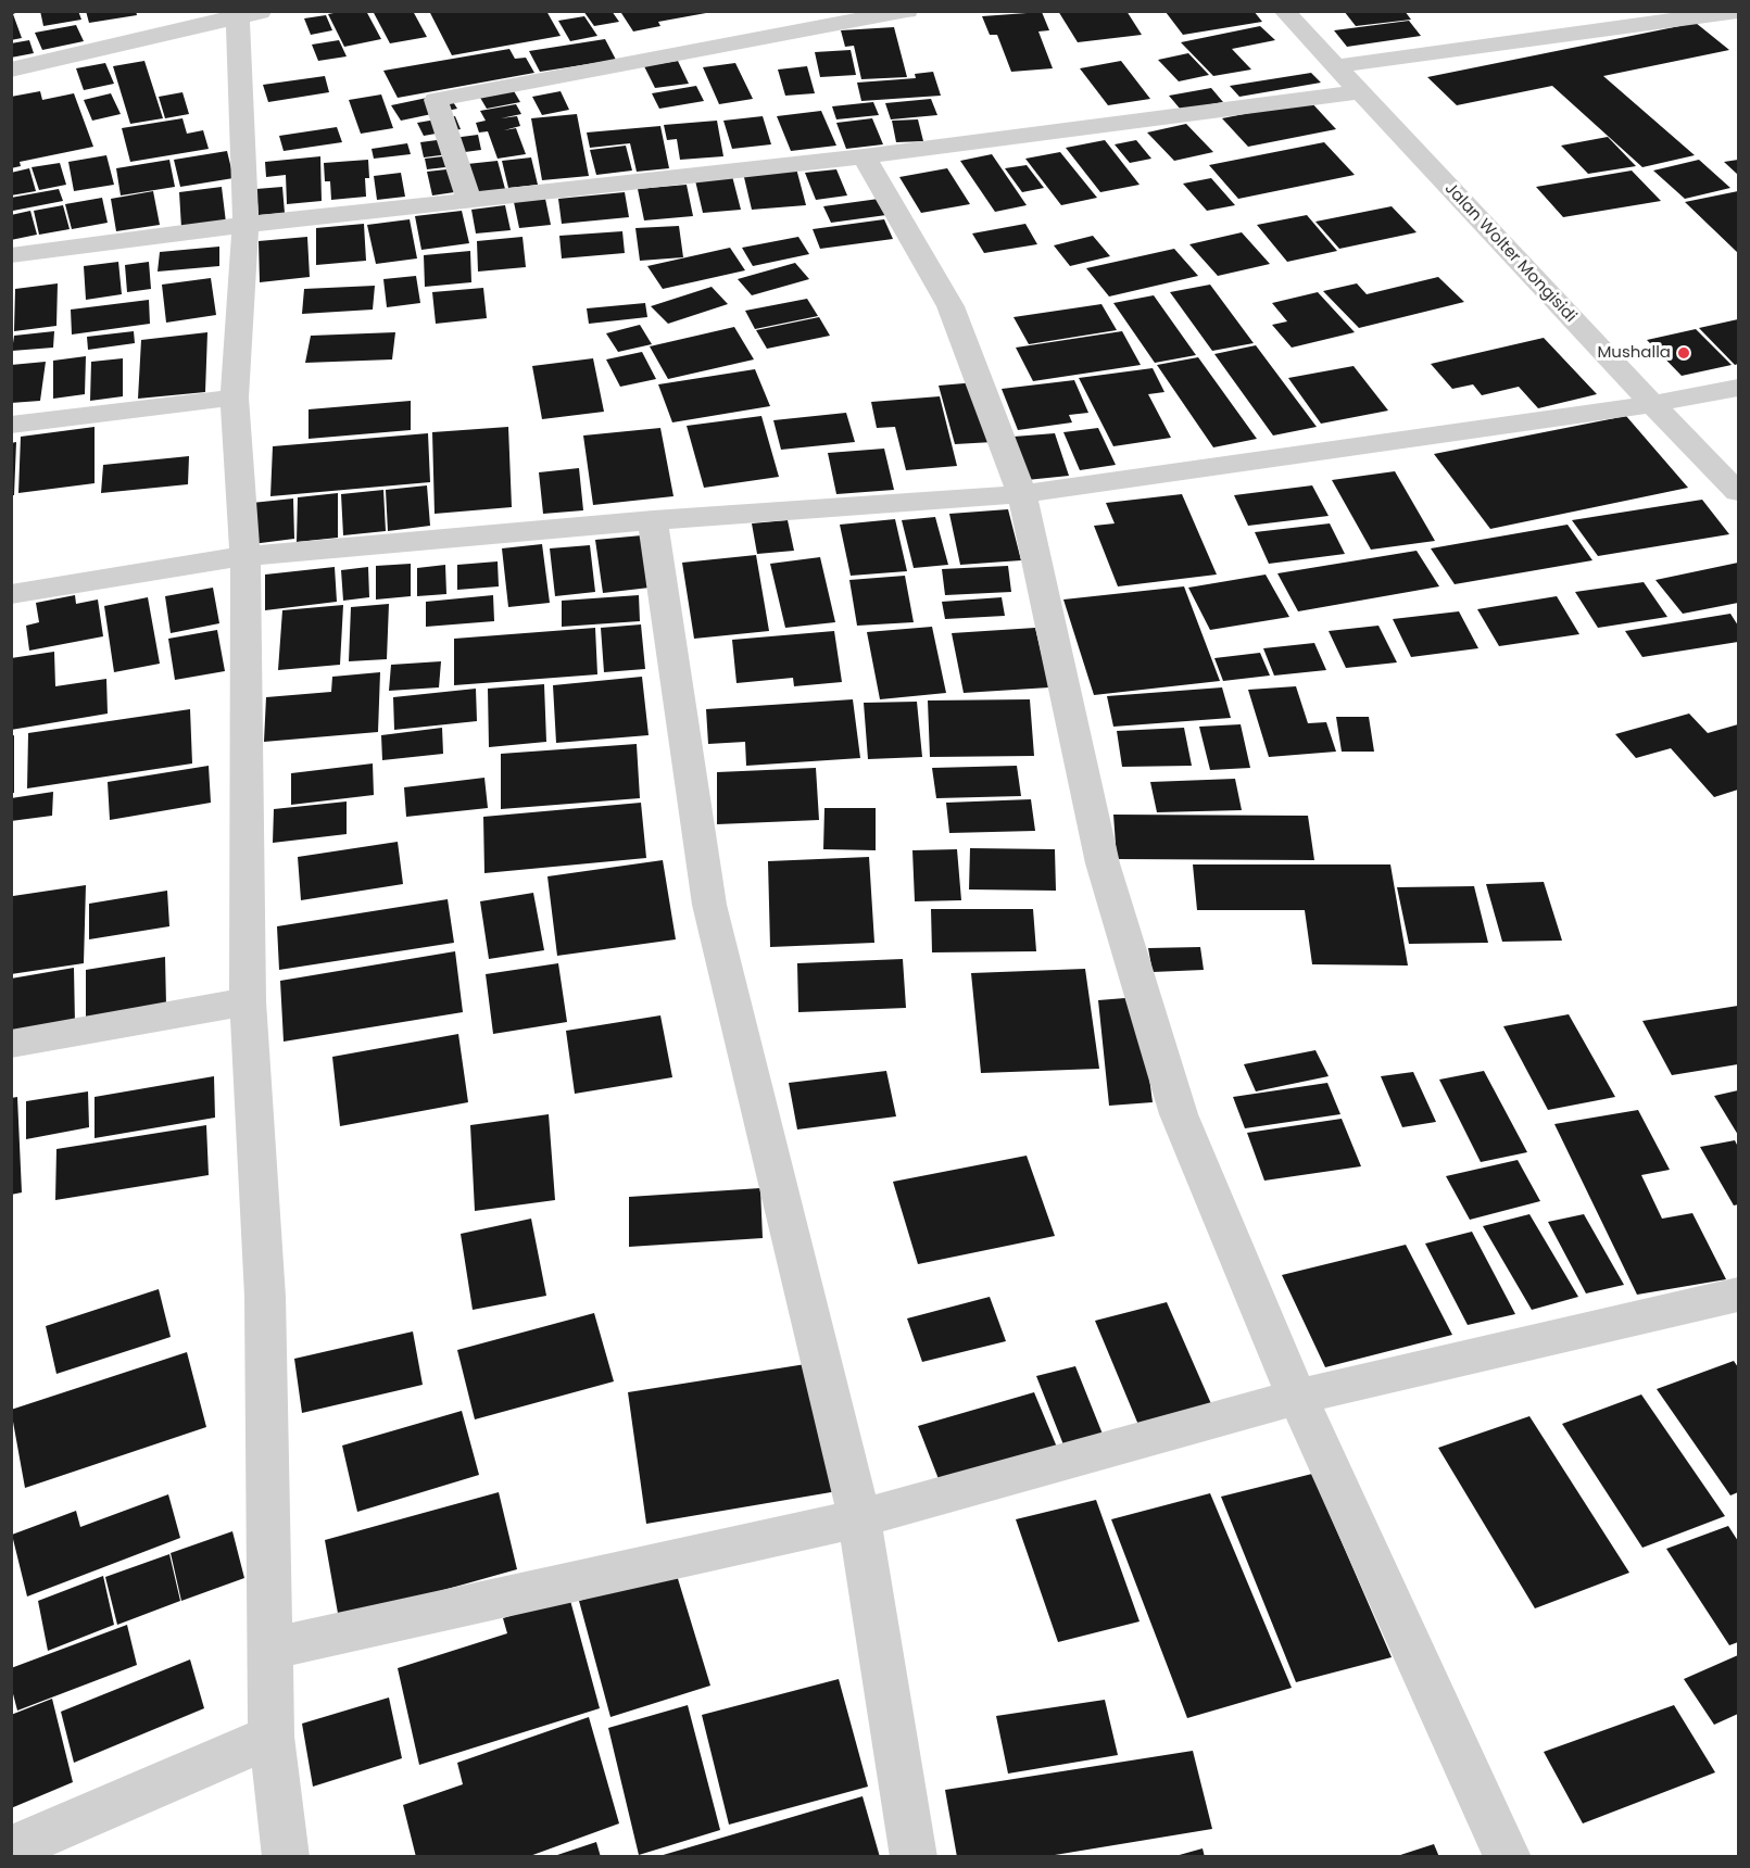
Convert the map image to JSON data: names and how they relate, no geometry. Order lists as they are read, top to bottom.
{
  "streets": {
    "street": ["Jalan Wolter Mongisidi"]
  },
  "places": ["Mushalla"]
}
